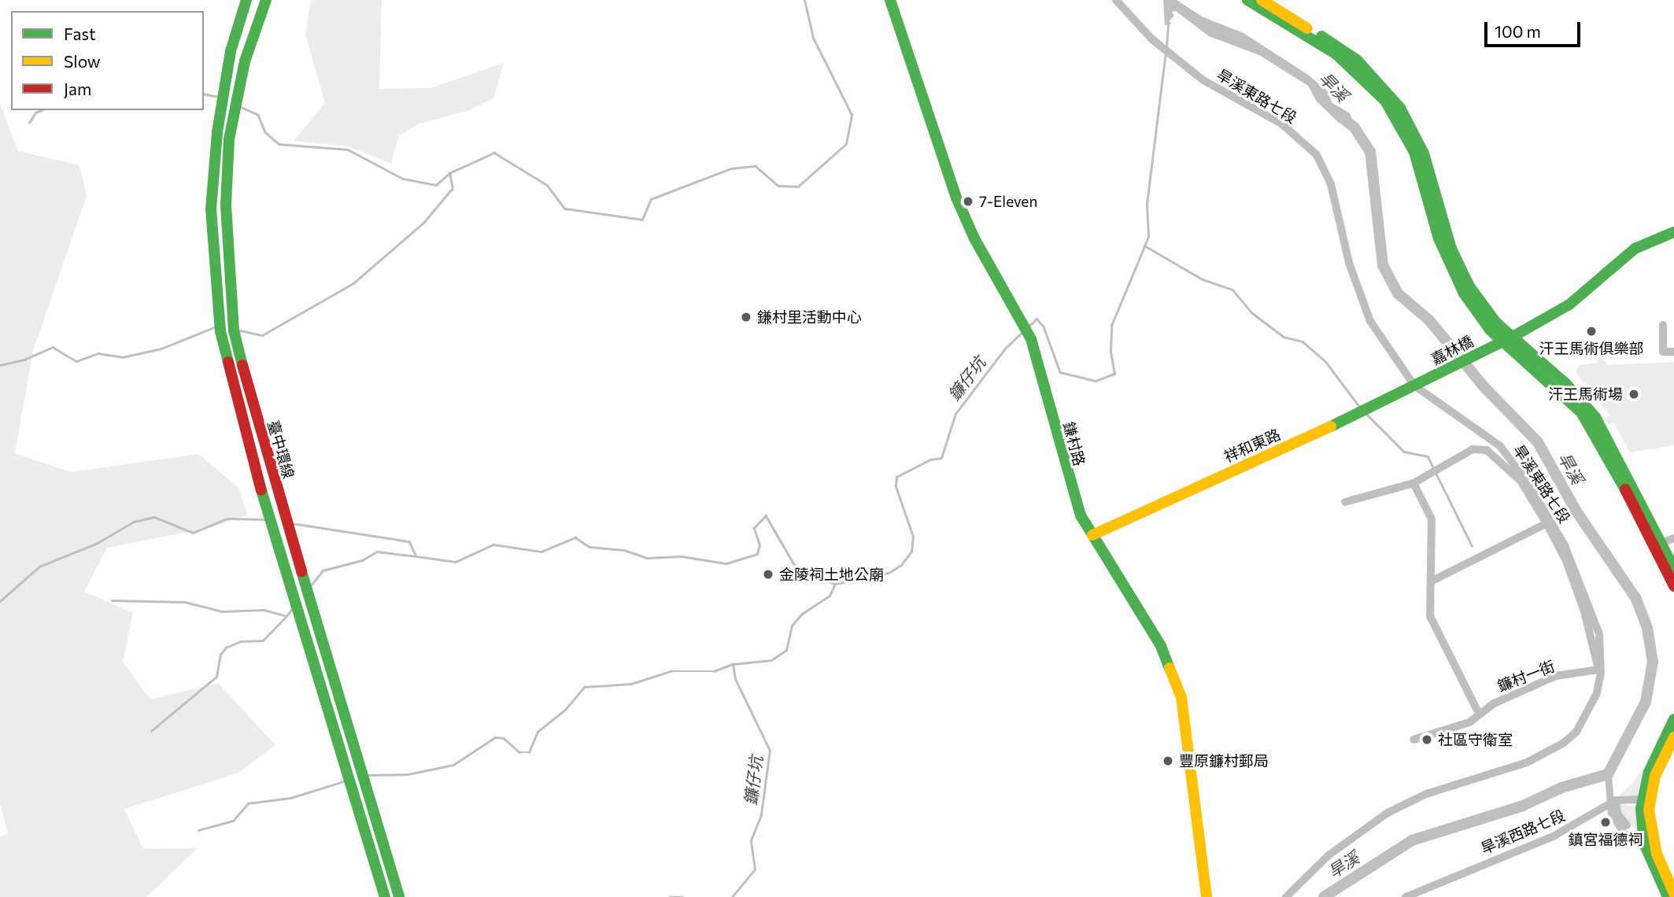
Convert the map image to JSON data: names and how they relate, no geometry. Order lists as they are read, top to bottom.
{
  "streets": {
    "main road": [
      "嘉林橋",
      "鎌村路",
      "祥和東路",
      "臺中環線"
    ],
    "street": ["旱溪東路七段", "鐮村一街", "旱溪西路七段"]
  },
  "crossings": [
    ["旱溪東路七段", "嘉林橋"],
    ["旱溪東路七段", "祥和東路"],
    ["嘉林橋", "祥和東路"],
    ["鎌村路", "祥和東路"]
  ],
  "water": ["旱溪", "鐮仔坑"],
  "places": [
    "7-Eleven",
    "鎌村里活動中心",
    "汗王馬術俱樂部",
    "汗王馬術場",
    "金陵祠土地公廟",
    "社區守衛室",
    "豐原鐮村郵局",
    "鎮宮福德祠"
  ],
  "legend": ["Fast", "Slow", "Jam"],
  "scale_bar": "100 m"
}
